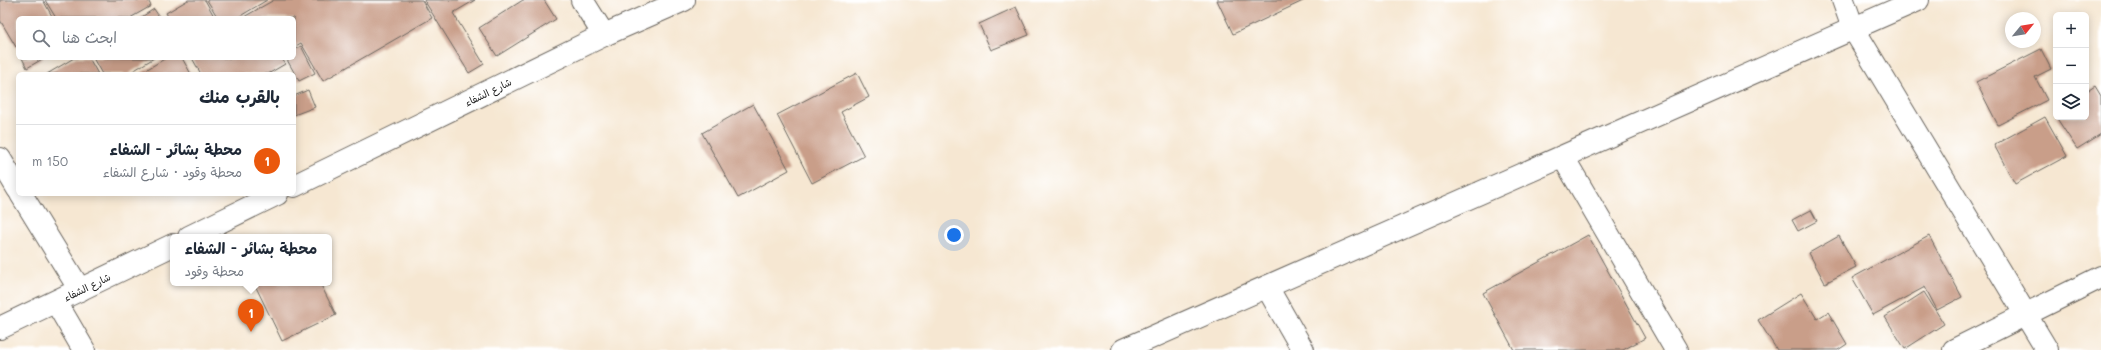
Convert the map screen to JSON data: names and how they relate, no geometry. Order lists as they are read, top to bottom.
{
  "streets": {
    "street": ["شارع الشفاء"]
  },
  "north": "top right",
  "page": {
    "map_buttons": ["+", "−"],
    "search": "ابحث هنا",
    "heading": "بالقرب منك",
    "list": [
      {
        "mark": "1",
        "name": "محطة بشائر - الشفاء",
        "note": "محطة وقود · شارع الشفاء",
        "value": "150 m"
      }
    ],
    "popup": ["محطة بشائر - الشفاء", "محطة وقود"],
    "pins": "1"
  }
}
